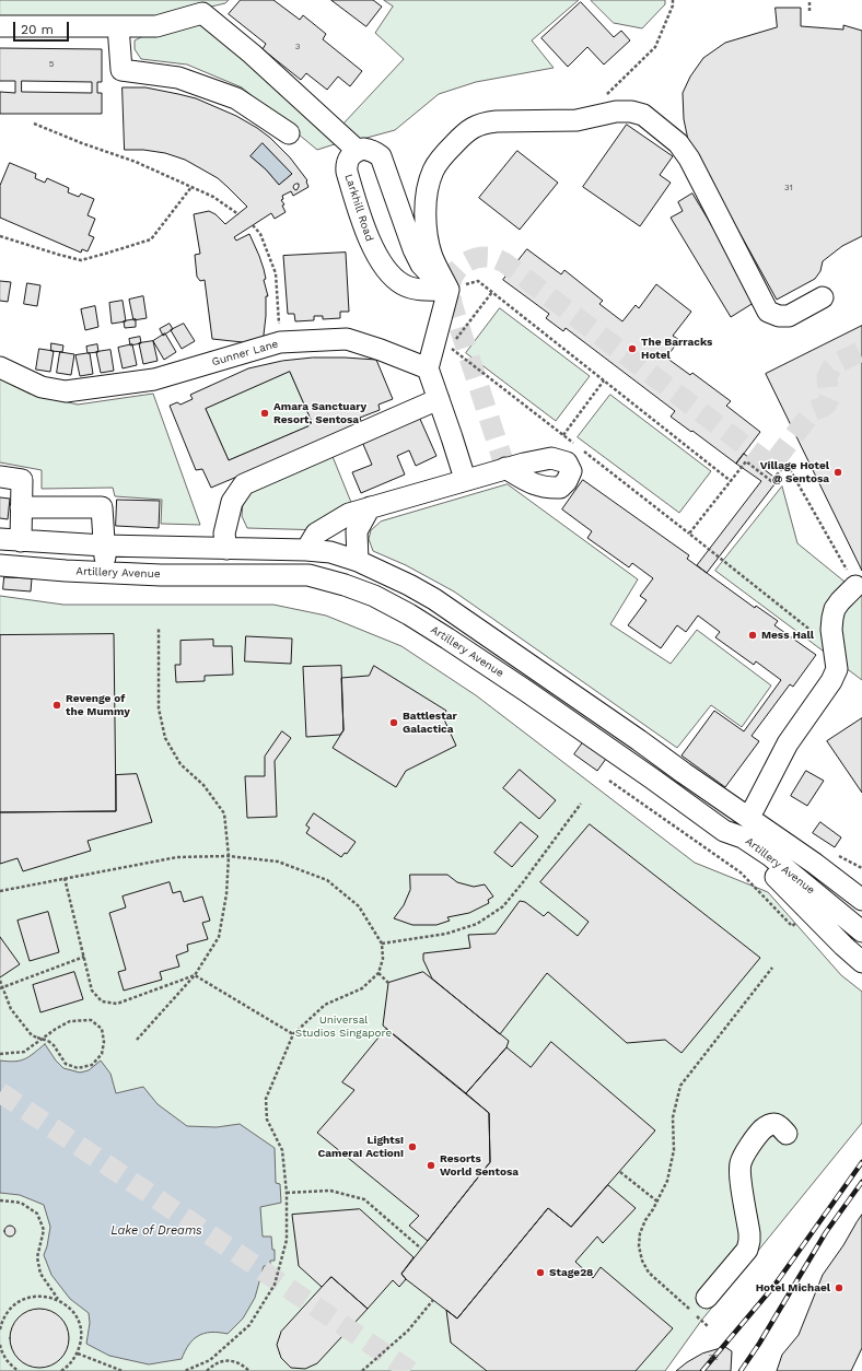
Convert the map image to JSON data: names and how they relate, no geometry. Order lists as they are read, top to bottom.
{
  "streets": {
    "street": ["Larkhill Road", "Gunner Lane", "Artillery Avenue"]
  },
  "water": ["Lake of Dreams"],
  "parks": ["Universal Studios Singapore"],
  "places": [
    "The Barracks Hotel",
    "Amara Sanctuary Resort, Sentosa",
    "Village Hotel @ Sentosa",
    "Mess Hall",
    "Revenge of the Mummy",
    "Battlestar Galactica",
    "Lights! Camera! Action!",
    "Resorts World Sentosa",
    "Stage28",
    "Hotel Michael"
  ],
  "house_numbers": [
    "3",
    "5",
    "31",
    "32"
  ],
  "scale_bar": "20 m"
}
